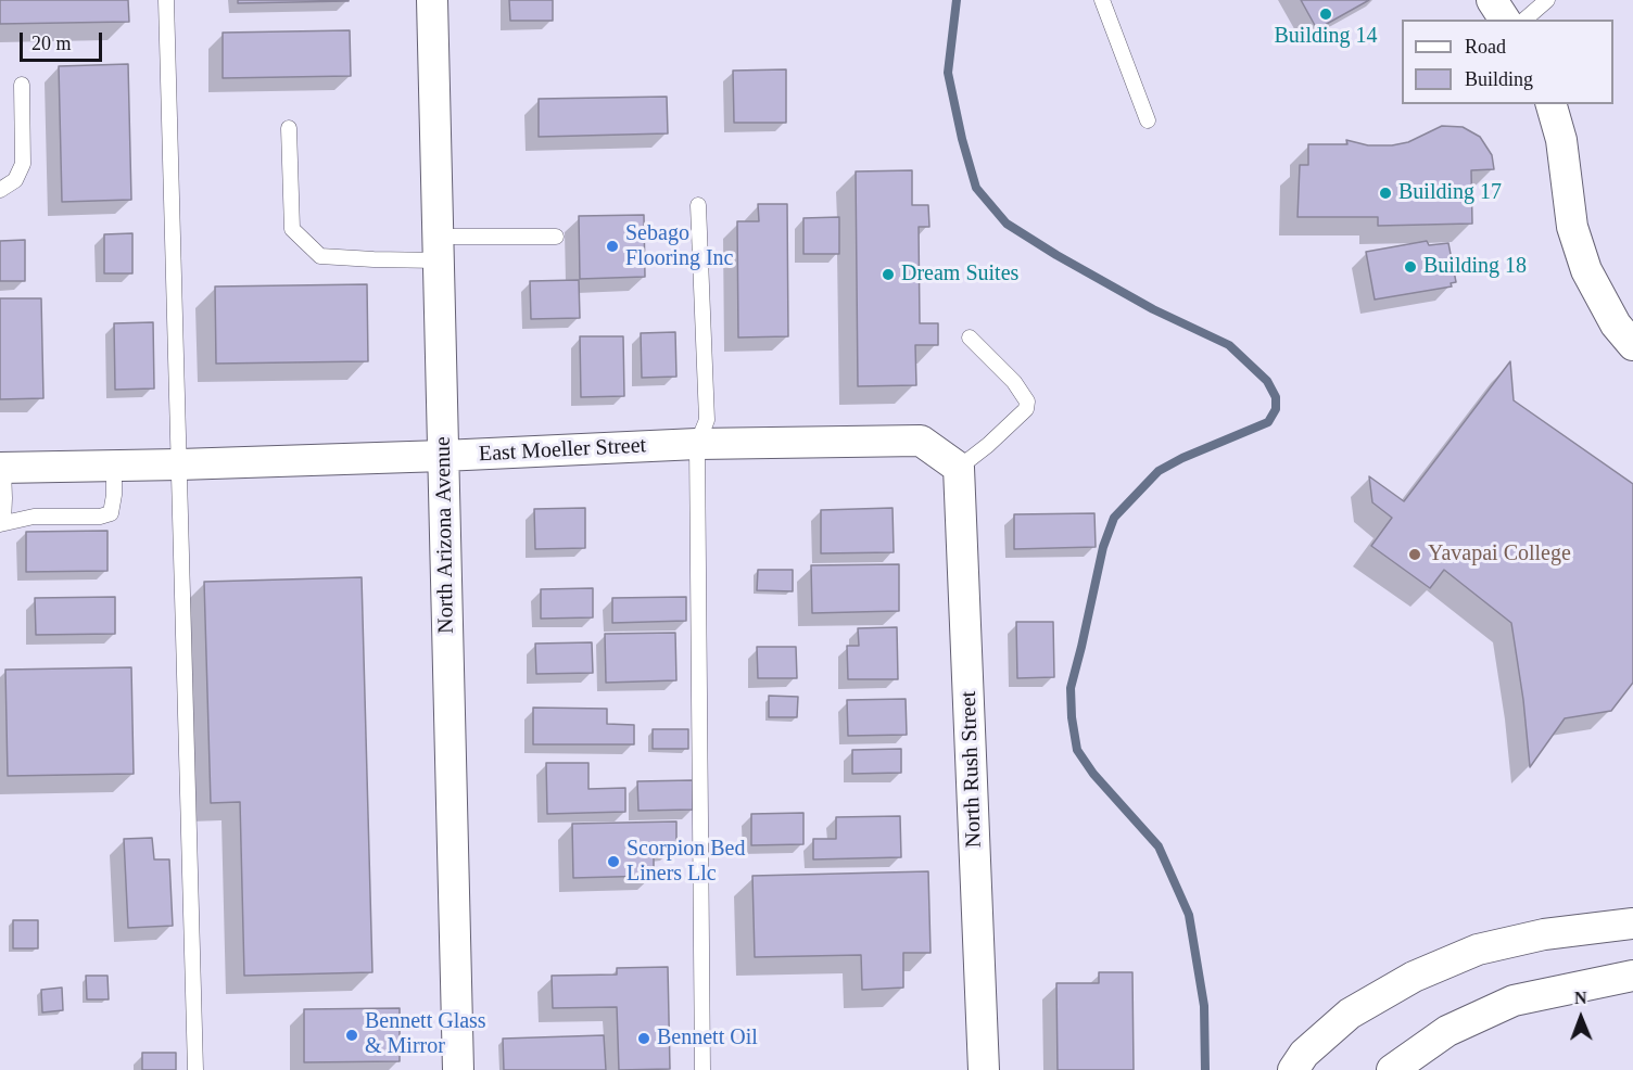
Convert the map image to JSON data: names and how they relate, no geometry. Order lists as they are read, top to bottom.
{
  "streets": {
    "street": ["East Moeller Street", "North Arizona Avenue", "North Rush Street"]
  },
  "crossings": [
    ["East Moeller Street", "North Arizona Avenue"],
    ["East Moeller Street", "North Rush Street"]
  ],
  "places": [
    "Building 14",
    "Building 17",
    "Sebago Flooring Inc",
    "Building 18",
    "Dream Suites",
    "Yavapai College",
    "Scorpion Bed Liners Llc",
    "Bennett Glass & Mirror",
    "Bennett Oil"
  ],
  "legend": ["Road", "Building"],
  "scale_bar": "20 m",
  "north": "top"
}
